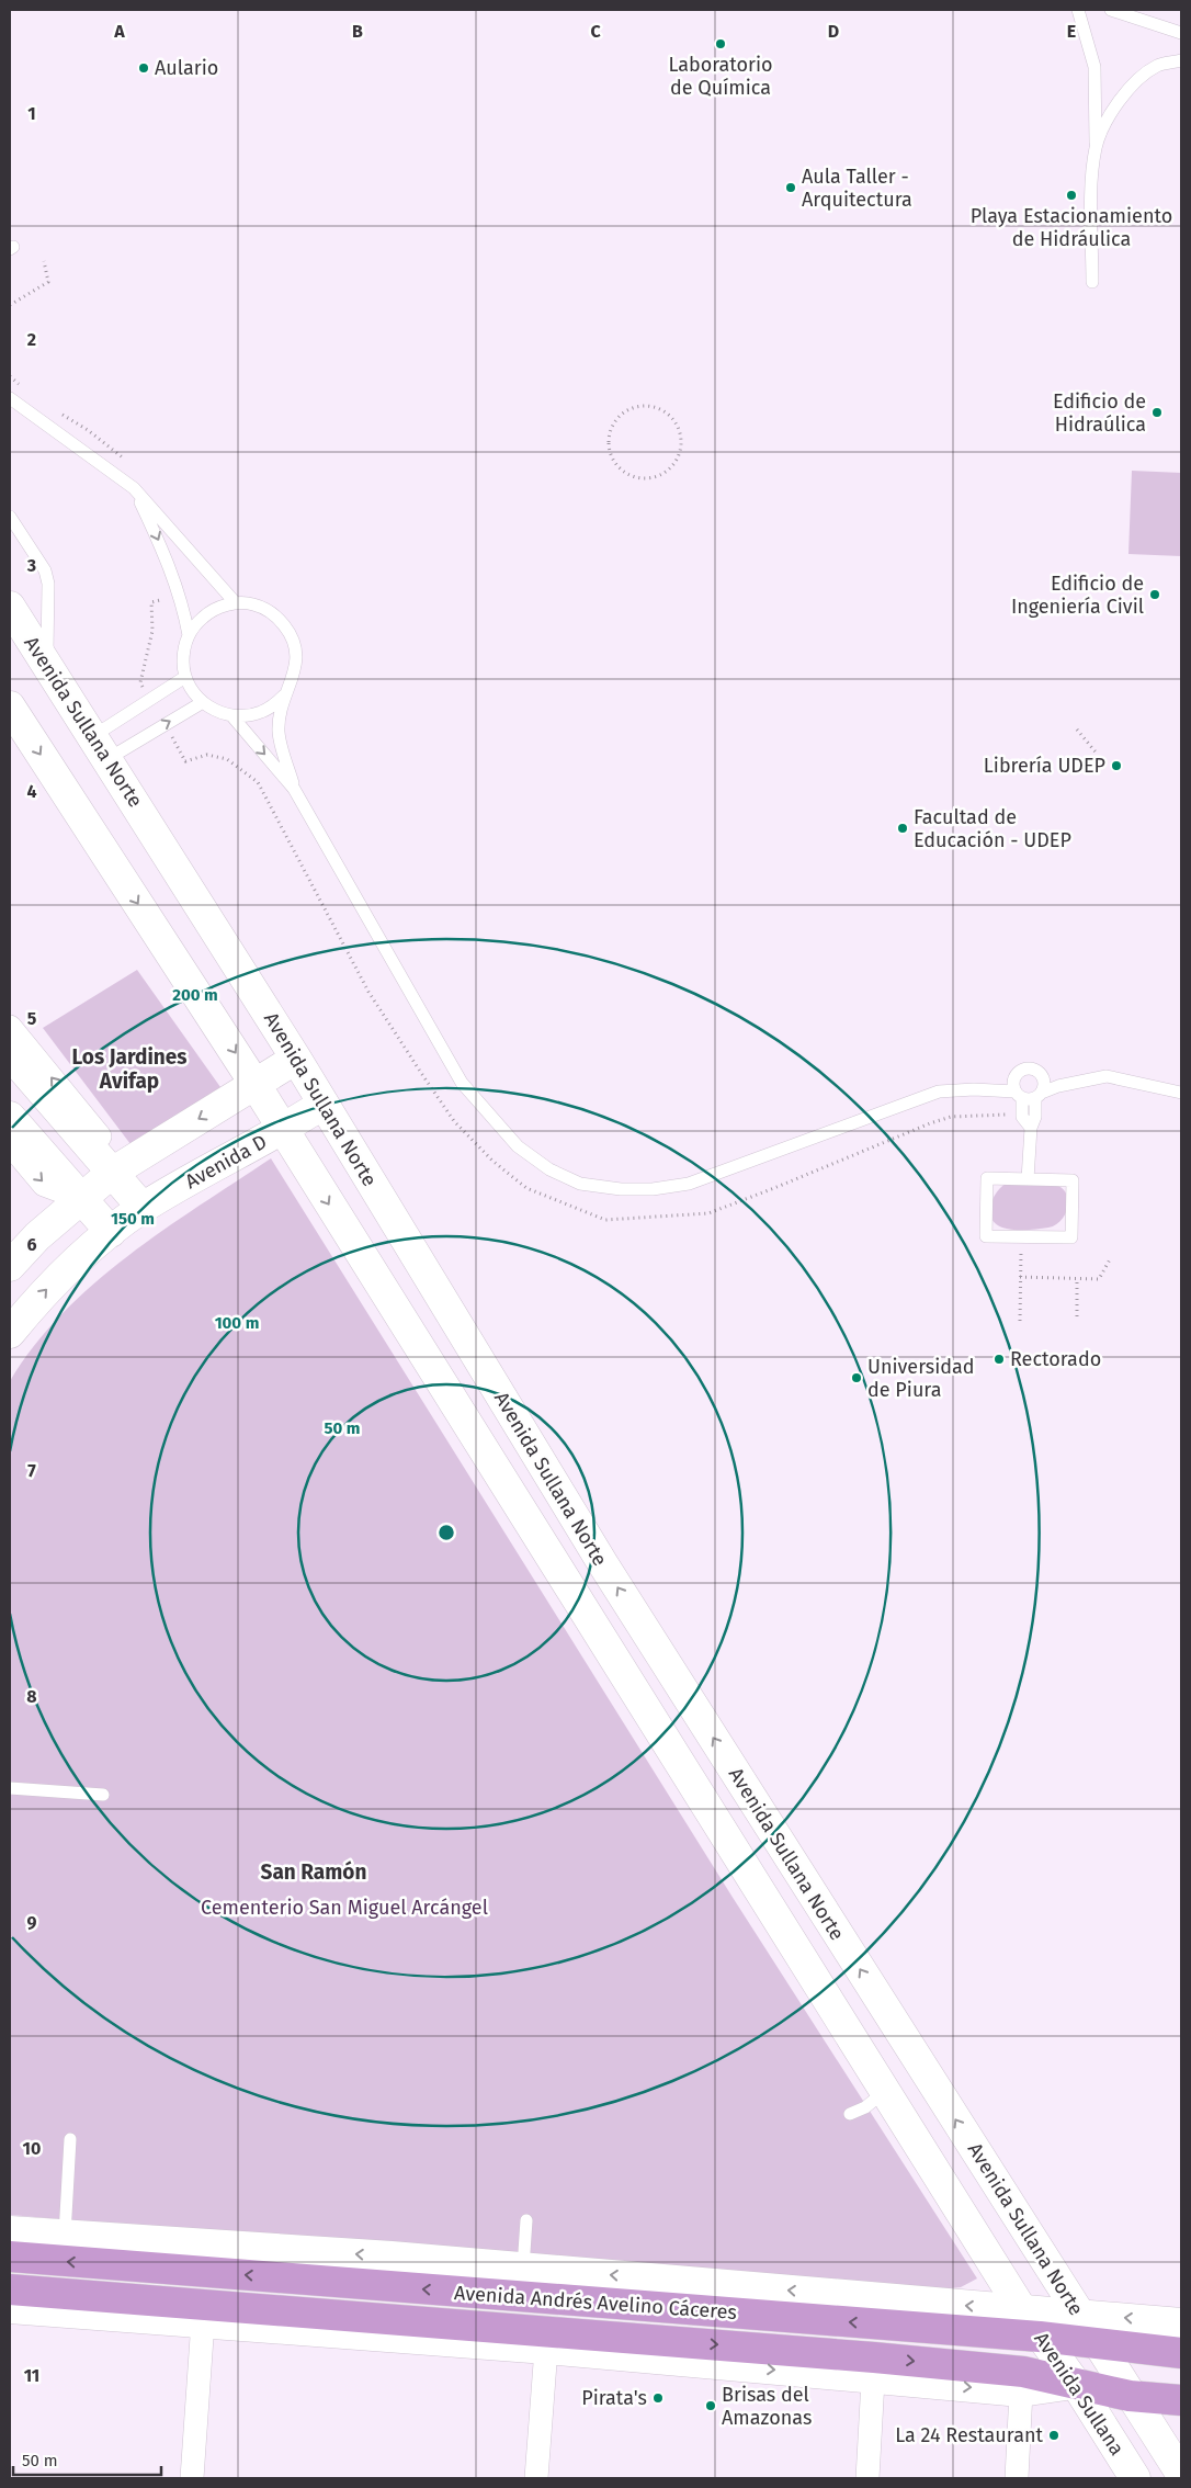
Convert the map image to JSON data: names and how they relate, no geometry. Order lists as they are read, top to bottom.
{
  "streets": {
    "highway": ["Avenida Andrés Avelino Cáceres"],
    "main road": ["Avenida Sullana Norte", "Avenida D", "Avenida Sullana"]
  },
  "crossings": [
    ["Avenida Sullana Norte", "Avenida D"],
    ["Avenida Sullana Norte", "Avenida Andrés Avelino Cáceres"],
    ["Avenida Sullana Norte", "Avenida Sullana"],
    ["Avenida Andrés Avelino Cáceres", "Avenida Sullana"]
  ],
  "districts": ["Los Jardines Avifap", "San Ramón"],
  "parks": ["Cementerio San Miguel Arcángel"],
  "places": [
    "Laboratorio de Química",
    "Aulario",
    "Aula Taller - Arquitectura",
    "Playa Estacionamiento de Hidráulica",
    "Edificio de Hidraúlica",
    "Edificio de Ingeniería Civil",
    "Librería UDEP",
    "Facultad de Educación - UDEP",
    "Rectorado",
    "Universidad de Piura",
    "Pirata's",
    "Brisas del Amazonas",
    "La 24 Restaurant"
  ],
  "scale_bar": "50 m",
  "grid": {
    "columns": [
      "A",
      "B",
      "C",
      "D",
      "E"
    ],
    "rows": [
      "1",
      "2",
      "3",
      "4",
      "5",
      "6",
      "7",
      "8",
      "9",
      "10",
      "11"
    ]
  },
  "rings": [
    "200 m",
    "150 m",
    "100 m",
    "50 m"
  ]
}
